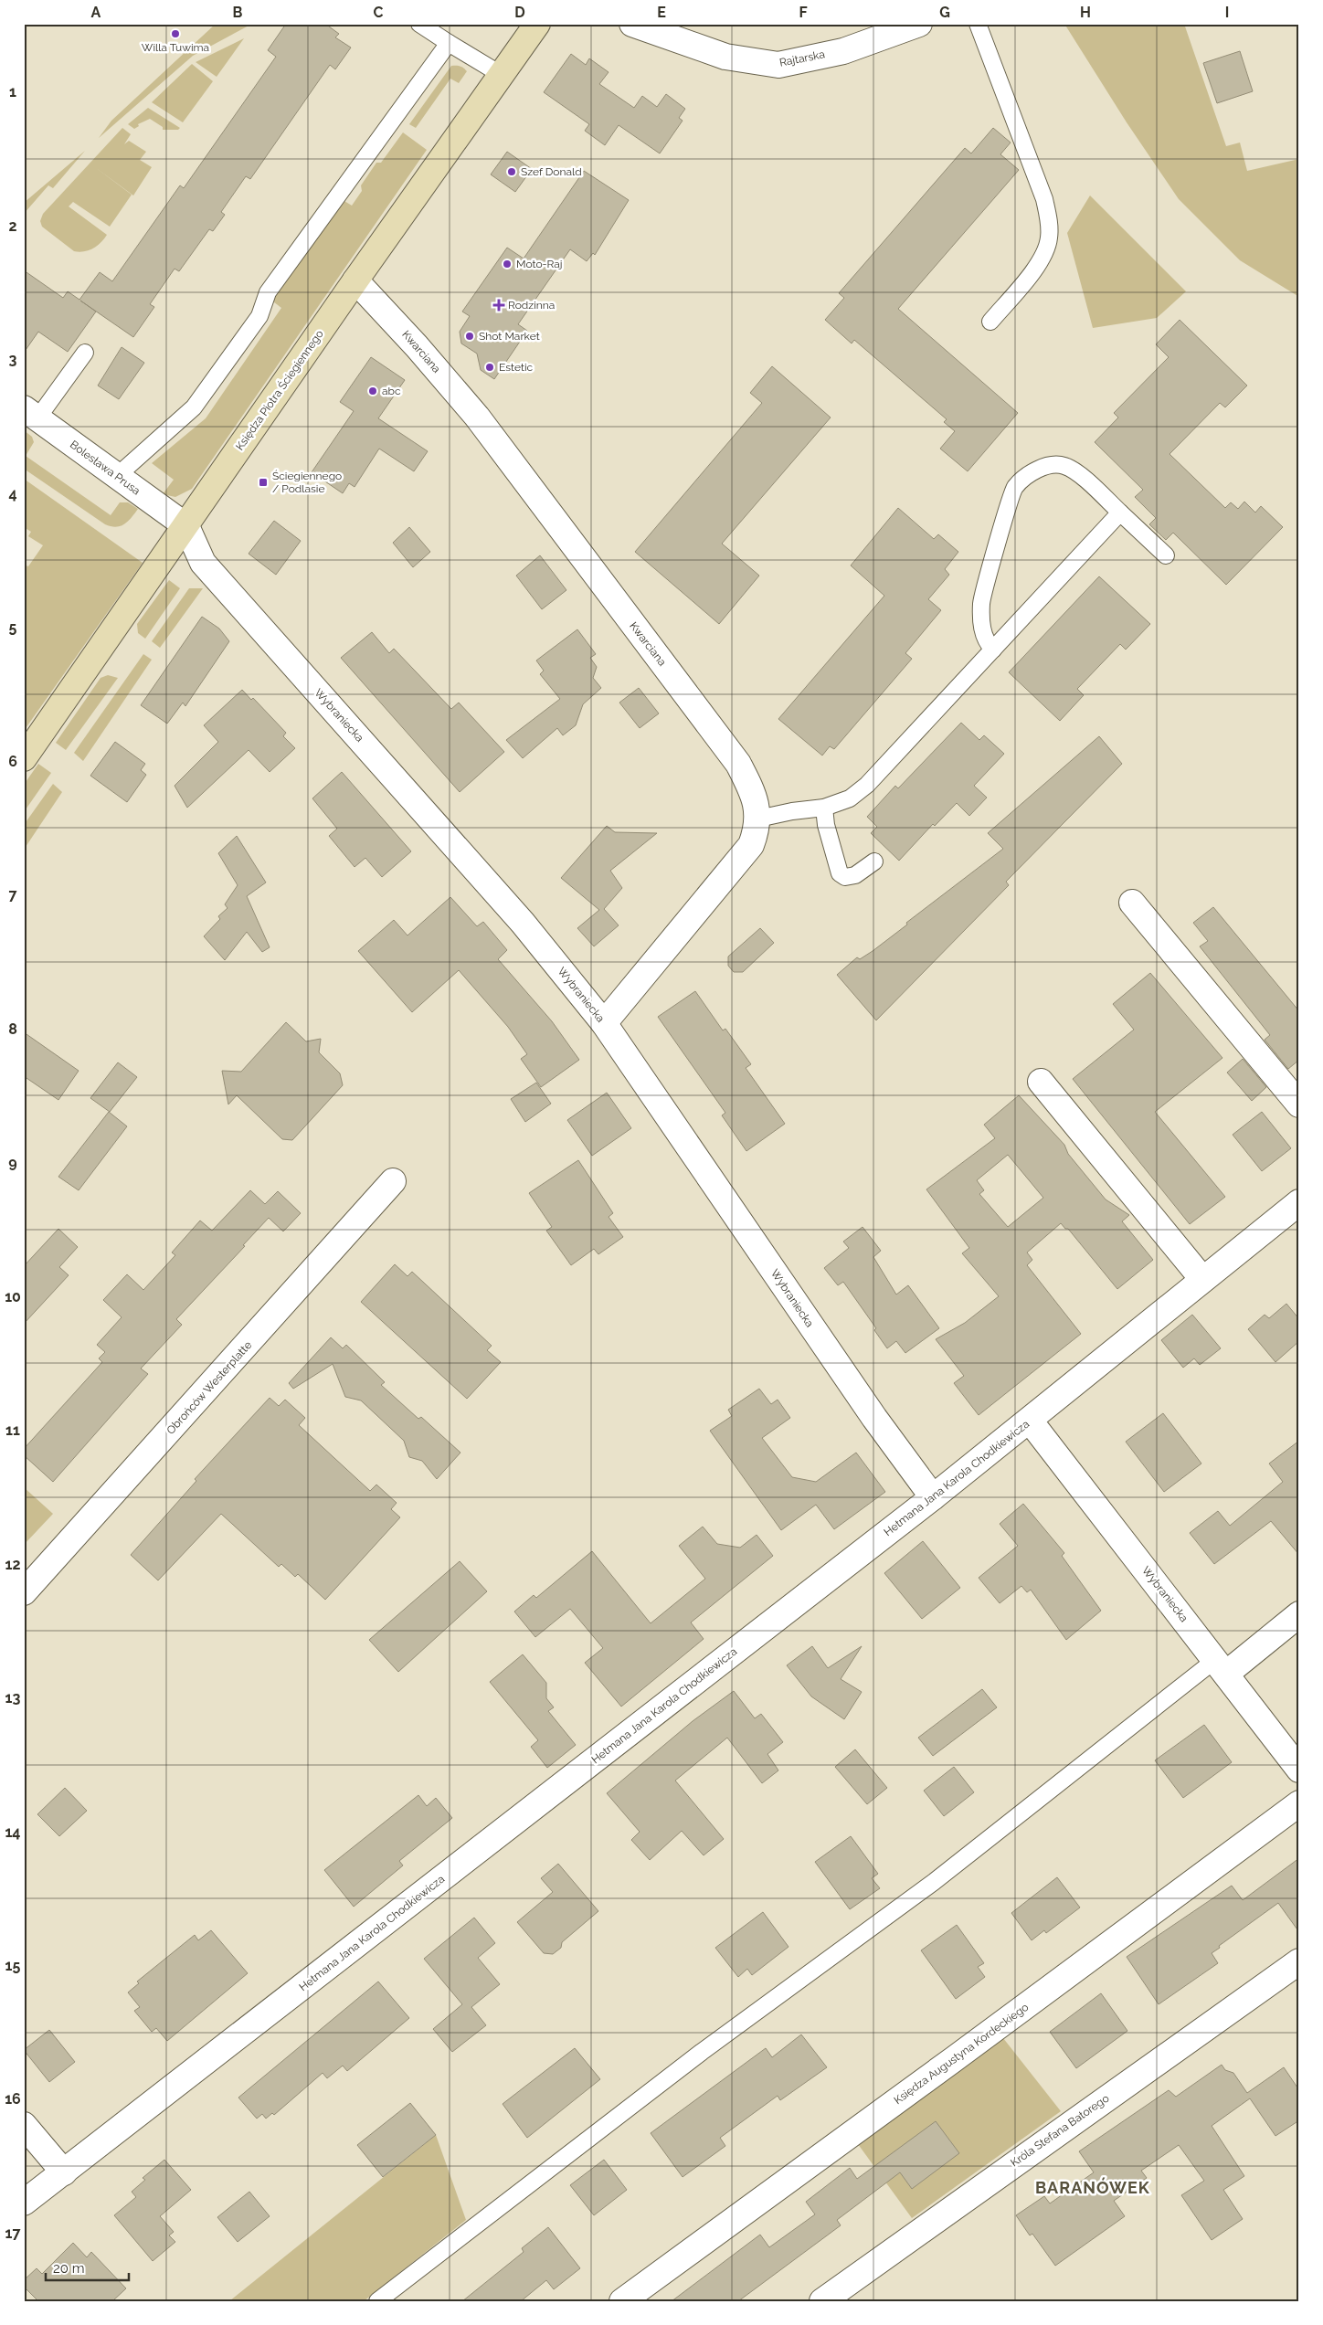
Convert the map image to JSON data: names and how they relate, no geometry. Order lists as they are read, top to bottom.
{
  "streets": {
    "street": [
      "Rajtarska",
      "Kwarciana",
      "Księdza Piotra Ściegiennego",
      "Bolesława Prusa",
      "Wybraniecka",
      "Obrońców Westerplatte",
      "Hetmana Jana Karola Chodkiewicza",
      "Księdza Augustyna Kordeckiego",
      "Króla Stefana Batorego"
    ]
  },
  "crossings": [
    ["Kwarciana", "Księdza Piotra Ściegiennego"],
    ["Kwarciana", "Wybraniecka"],
    ["Księdza Piotra Ściegiennego", "Bolesława Prusa"],
    ["Księdza Piotra Ściegiennego", "Wybraniecka"],
    ["Bolesława Prusa", "Wybraniecka"],
    ["Wybraniecka", "Hetmana Jana Karola Chodkiewicza"]
  ],
  "districts": ["BARANÓWEK"],
  "places": {
    "other": [
      "Willa Tuwima",
      "Szef Donald",
      "Moto-Raj",
      "Shot Market",
      "Estetic",
      "abc"
    ],
    "health": ["Rodzinna"],
    "transit": ["Ściegiennego / Podlasie"]
  },
  "scale_bar": "20 m",
  "grid": {
    "columns": [
      "A",
      "B",
      "C",
      "D",
      "E",
      "F",
      "G",
      "H",
      "I"
    ],
    "rows": [
      "1",
      "2",
      "3",
      "4",
      "5",
      "6",
      "7",
      "8",
      "9",
      "10",
      "11",
      "12",
      "13",
      "14",
      "15",
      "16",
      "17"
    ]
  }
}
